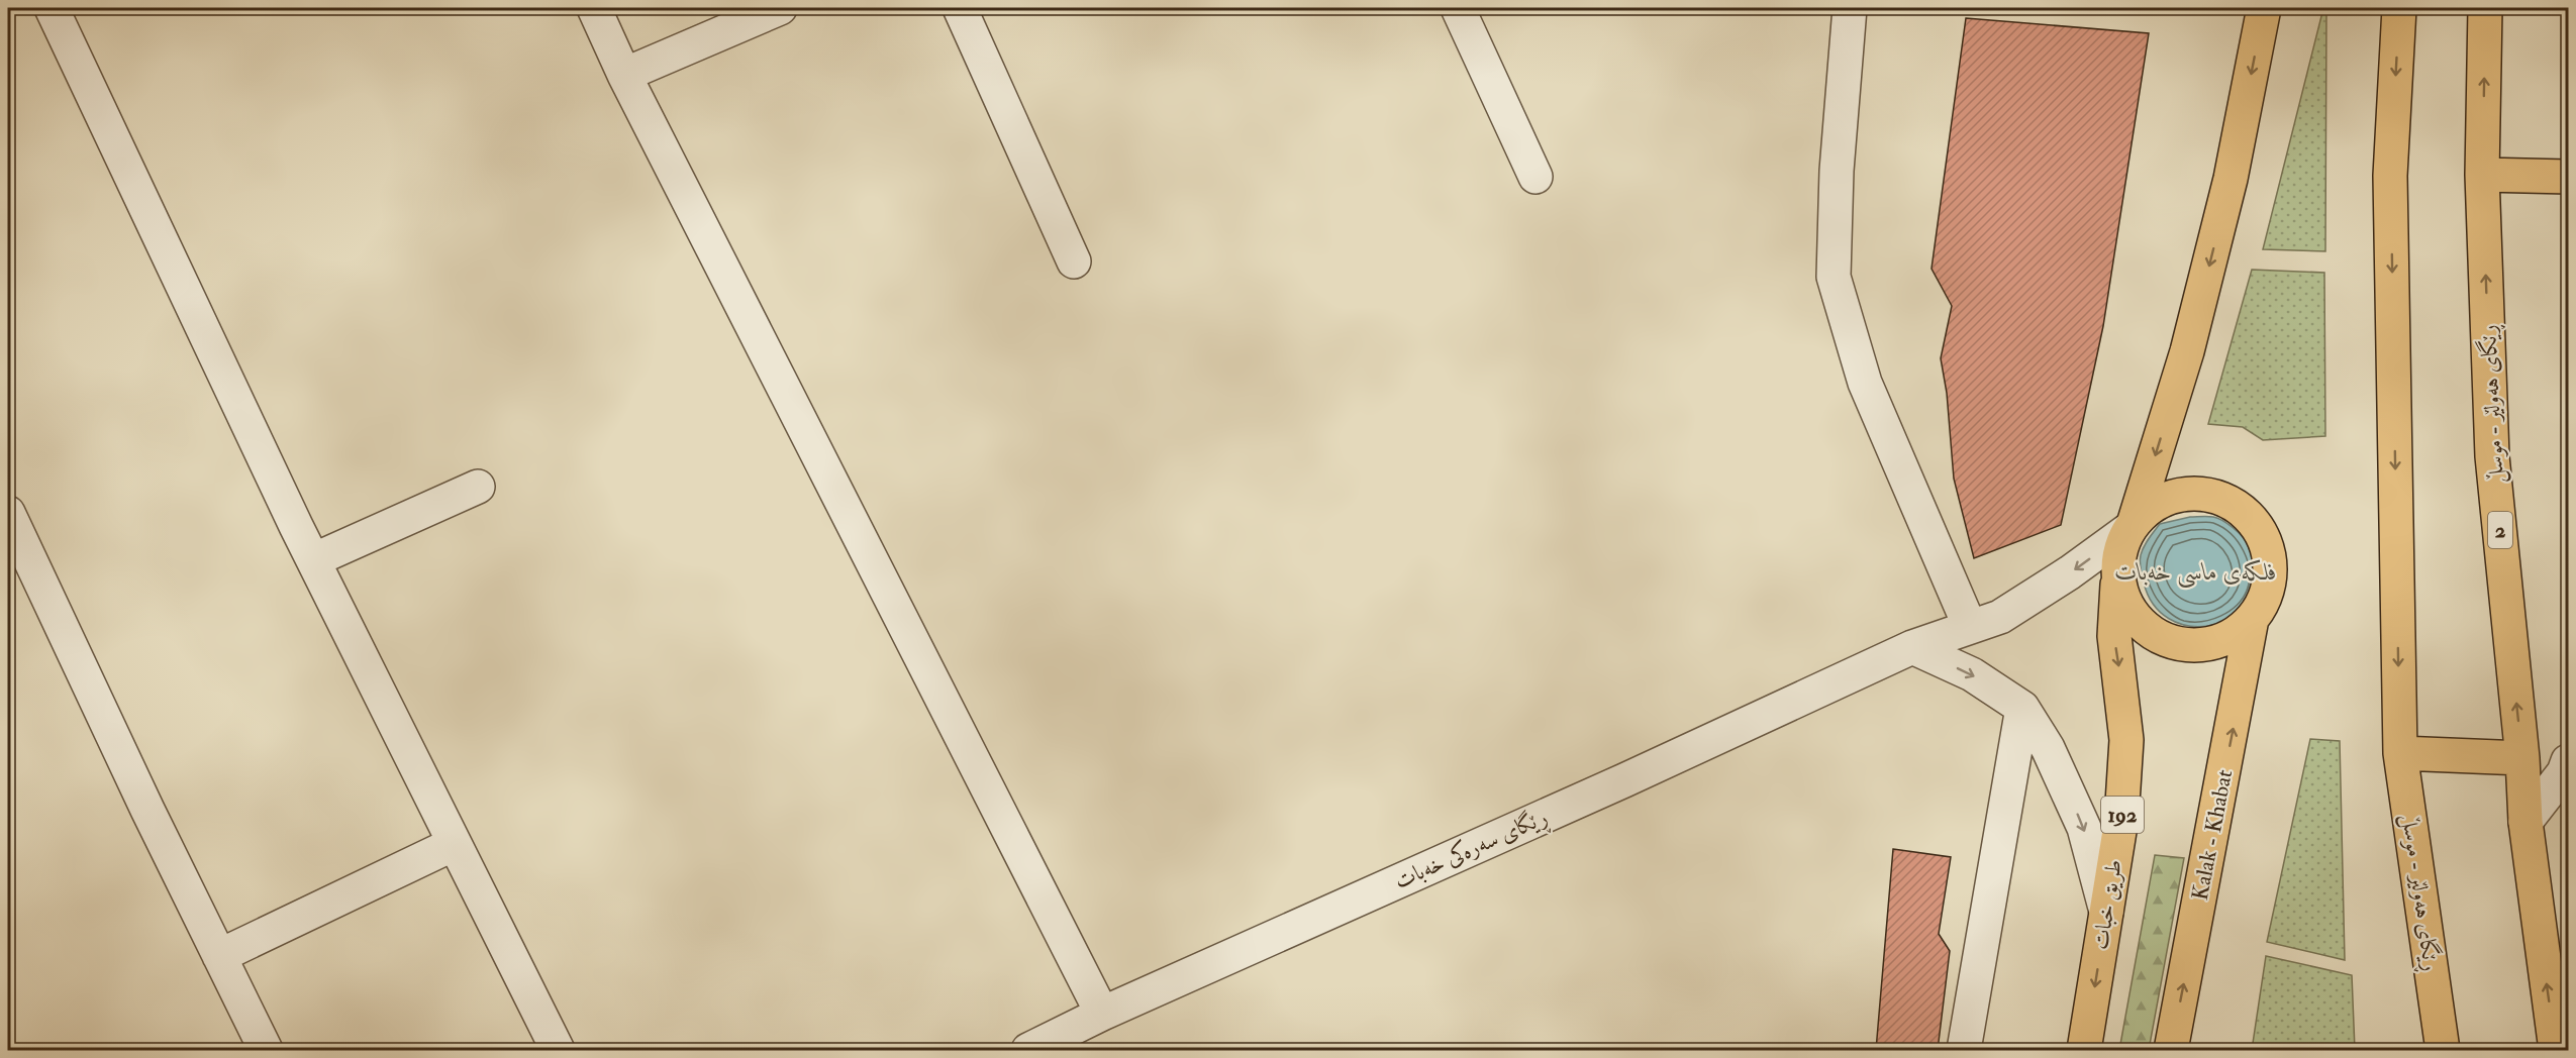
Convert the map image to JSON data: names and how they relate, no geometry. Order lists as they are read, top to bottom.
{
  "streets": {
    "main road": [
      "ڕێگای هەولێر - موسڵ",
      "2",
      "192",
      "Kalak - Khabat",
      "طريق خبات"
    ],
    "street": ["ڕێگای سەرەکی خەبات"]
  },
  "crossings": [
    ["Kalak - Khabat", "ڕێگای سەرەکی خەبات"],
    ["Kalak - Khabat", "طريق خبات"],
    ["ڕێگای سەرەکی خەبات", "طريق خبات"]
  ],
  "one_way": ["Kalak - Khabat", "طريق خبات"],
  "water": ["فلکەی ماسی خەبات"]
}
